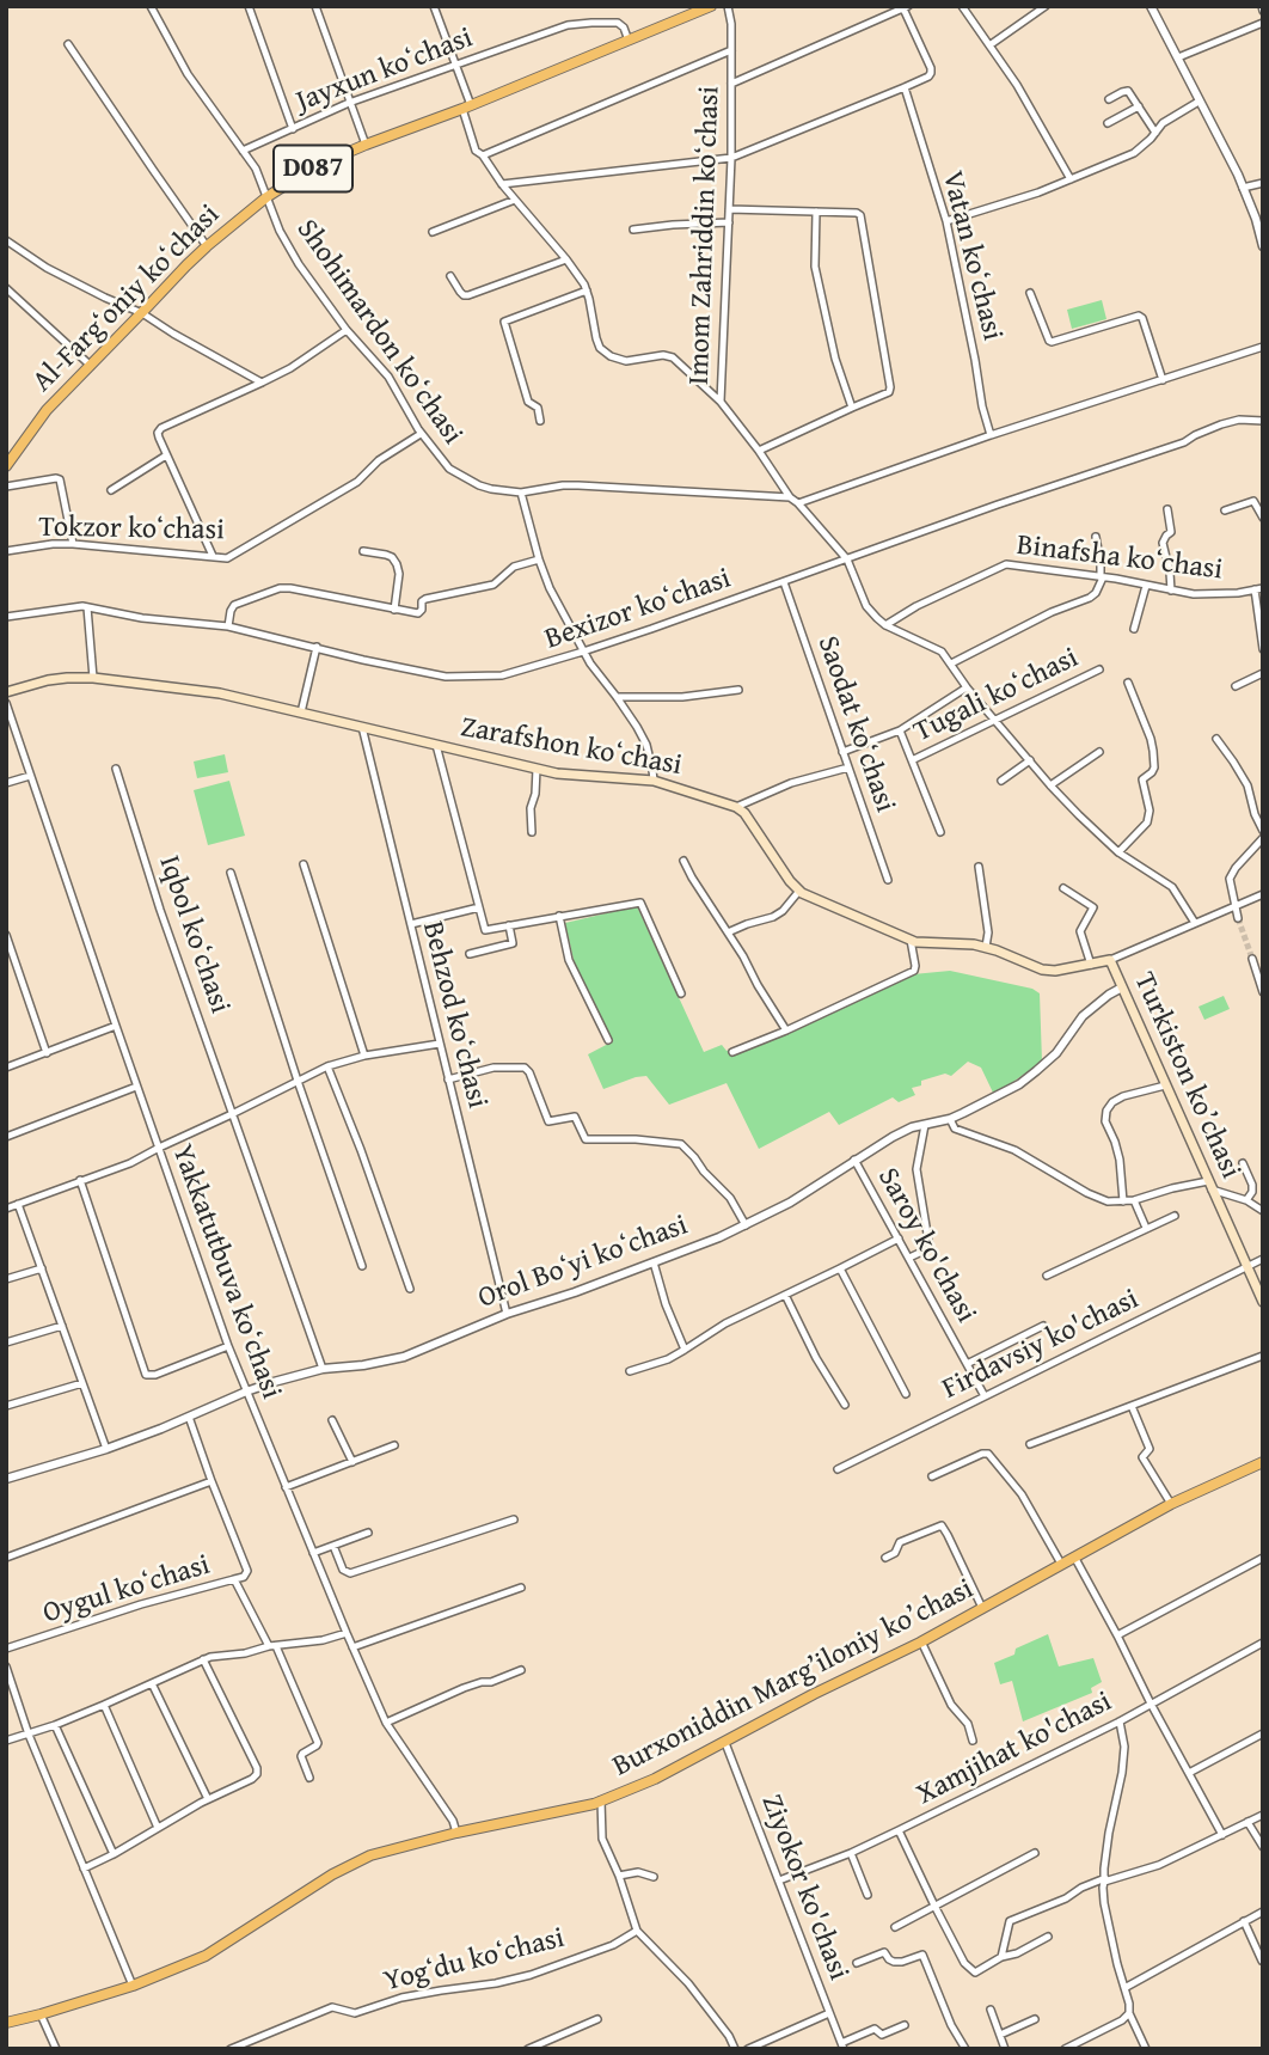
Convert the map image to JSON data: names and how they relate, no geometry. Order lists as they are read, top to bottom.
{
  "streets": {
    "main road": [
      "D087",
      "Al-Fargʻoniy koʻchasi",
      "Zarafshon koʻchasi",
      "Turkiston ko’chasi",
      "Burxoniddin Marg’iloniy ko’chasi"
    ],
    "street": [
      "Jayxun koʻchasi",
      "Imom Zahriddin koʻchasi",
      "Vatan koʻchasi",
      "Shohimardon koʻchasi",
      "Tokzor koʻchasi",
      "Binafsha koʻchasi",
      "Bexizor koʻchasi",
      "Tugali koʻchasi",
      "Saodat koʻchasi",
      "Iqbol koʻchasi",
      "Behzod koʻchasi",
      "Saroy ko'chasi",
      "Orol Boʻyi koʻchasi",
      "Yakkatutbuva koʻchasi",
      "Firdavsiy ko'chasi",
      "Oygul koʻchasi",
      "Xamjihat ko'chasi",
      "Ziyokor ko'chasi",
      "Yogʻdu koʻchasi"
    ]
  },
  "crossings": [
    ["Jayxun koʻchasi", "Al-Fargʻoniy koʻchasi"],
    ["Jayxun koʻchasi", "Shohimardon koʻchasi"],
    ["Imom Zahriddin koʻchasi", "Shohimardon koʻchasi"],
    ["Imom Zahriddin koʻchasi", "Binafsha koʻchasi"],
    ["Imom Zahriddin koʻchasi", "Bexizor koʻchasi"],
    ["Imom Zahriddin koʻchasi", "Tugali koʻchasi"],
    ["Al-Fargʻoniy koʻchasi", "Shohimardon koʻchasi"],
    ["Shohimardon koʻchasi", "Tokzor koʻchasi"],
    ["Bexizor koʻchasi", "Saodat koʻchasi"],
    ["Zarafshon koʻchasi", "Behzod koʻchasi"],
    ["Iqbol koʻchasi", "Orol Boʻyi koʻchasi"],
    ["Behzod koʻchasi", "Orol Boʻyi koʻchasi"],
    ["Turkiston ko’chasi", "Orol Boʻyi koʻchasi"],
    ["Turkiston ko’chasi", "Firdavsiy ko'chasi"],
    ["Saroy ko'chasi", "Orol Boʻyi koʻchasi"],
    ["Saroy ko'chasi", "Firdavsiy ko'chasi"],
    ["Orol Boʻyi koʻchasi", "Yakkatutbuva koʻchasi"],
    ["Yakkatutbuva koʻchasi", "Burxoniddin Marg’iloniy ko’chasi"],
    ["Burxoniddin Marg’iloniy ko’chasi", "Ziyokor ko'chasi"],
    ["Xamjihat ko'chasi", "Ziyokor ko'chasi"]
  ]
}
